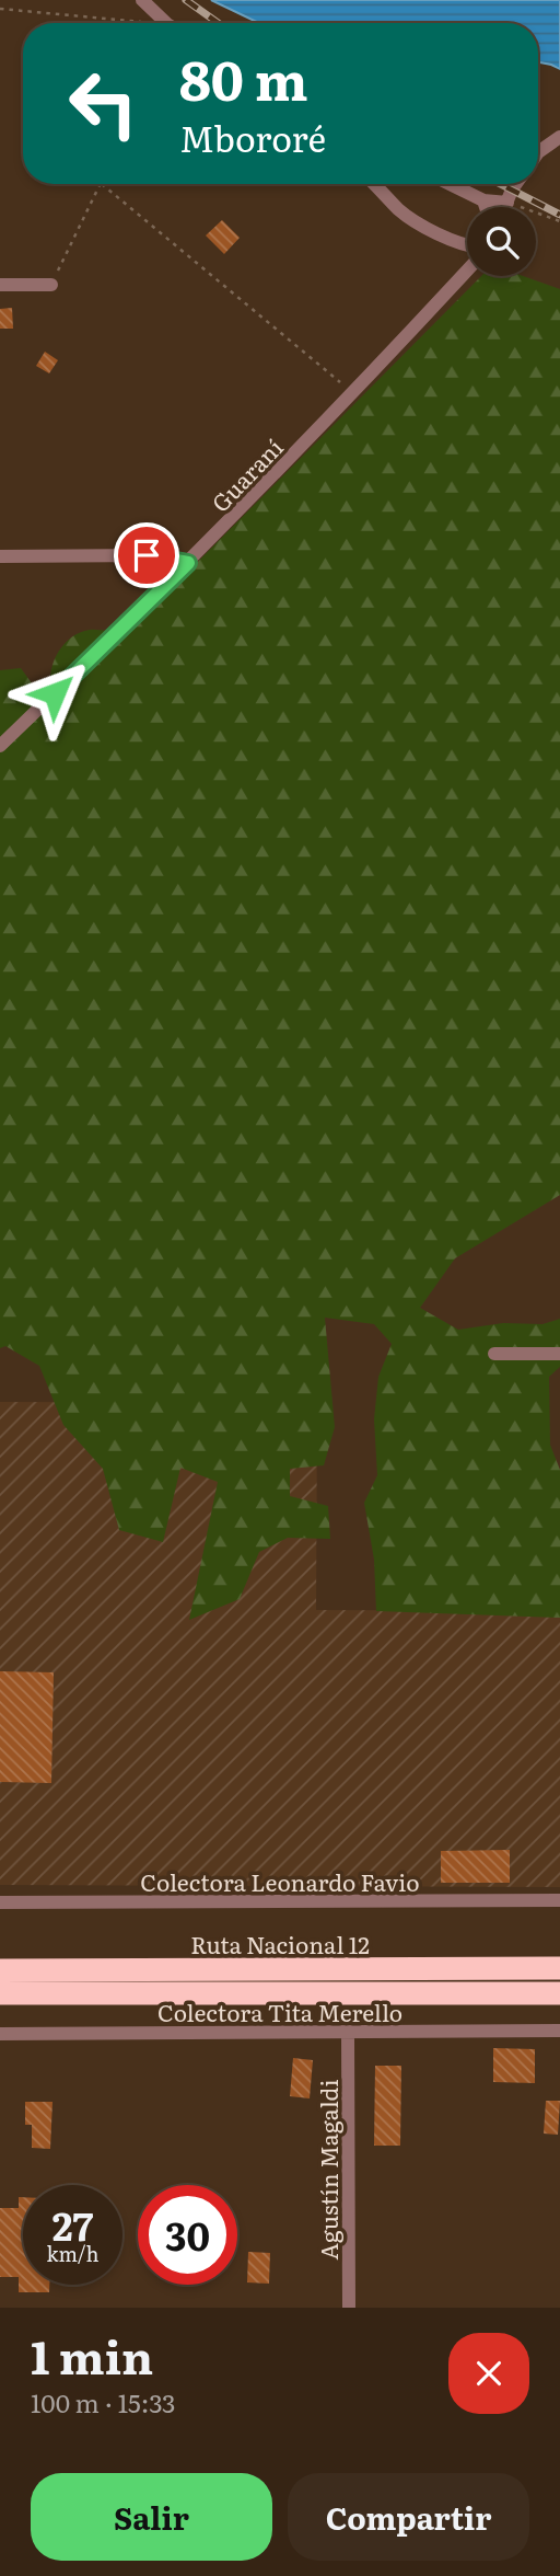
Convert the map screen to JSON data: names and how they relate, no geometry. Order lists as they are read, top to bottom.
{
  "streets": {
    "highway": ["Ruta Nacional 12"],
    "street": [
      "Guaraní",
      "Colectora Leonardo Favio",
      "Colectora Tita Merello",
      "Agustín Magaldi"
    ]
  },
  "crossings": [
    ["Colectora Tita Merello", "Agustín Magaldi"]
  ],
  "page": {
    "turn": ["80 m", "Mbororé"],
    "speed": "27 km/h",
    "limit": "30",
    "heading": ["1 min", "100 m · 15:33"],
    "buttons": ["Salir", "Compartir"]
  }
}
